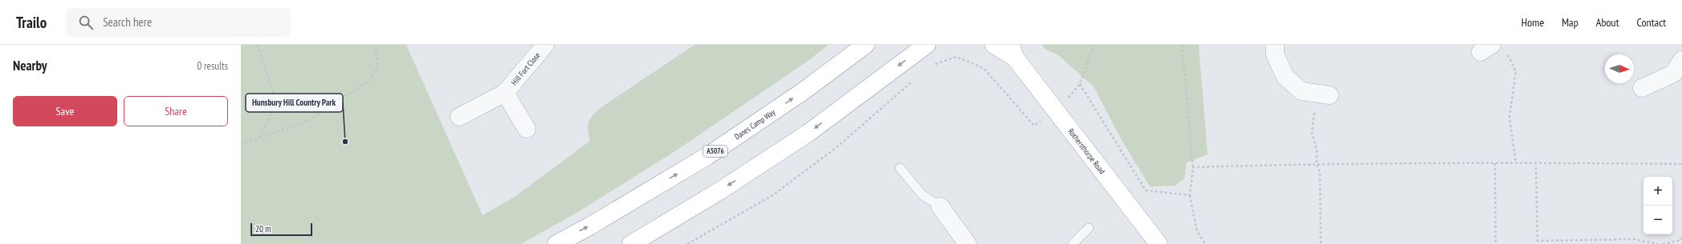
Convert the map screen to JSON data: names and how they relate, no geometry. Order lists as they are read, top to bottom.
{
  "streets": {
    "main road": ["Danes Camp Way", "Rothersthorpe Road", "A5076"],
    "street": ["Hill Fort Close"]
  },
  "places": ["Hunsbury Hill Country Park"],
  "scale_bar": "20 m",
  "north": "right",
  "page": {
    "header": "Trailo",
    "search": "Search here",
    "nav": [
      "Home",
      "Map",
      "About",
      "Contact"
    ],
    "heading": ["Nearby", "0 results"],
    "buttons": ["Save", "Share"],
    "map_buttons": ["+", "−"],
    "scale": "20 m"
  }
}
